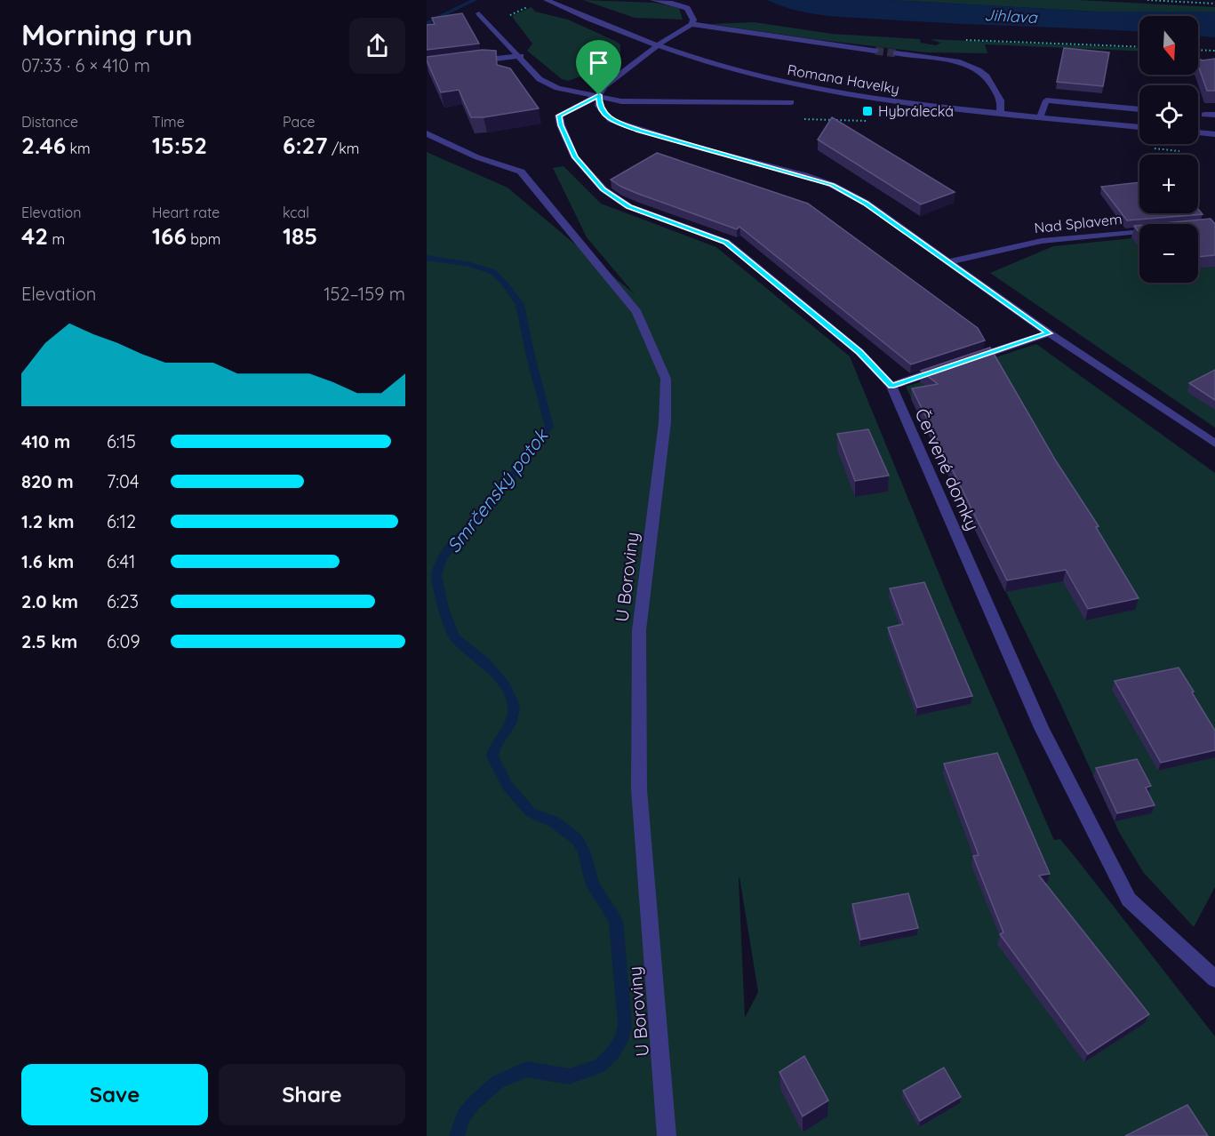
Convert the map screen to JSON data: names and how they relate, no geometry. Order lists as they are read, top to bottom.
{
  "streets": {
    "street": [
      "Romana Havelky",
      "Nad Splavem",
      "Červené domky",
      "U Boroviny"
    ]
  },
  "water": ["Jihlava", "Smrčenský potok"],
  "places": {
    "transit": ["Hybrálecká"]
  },
  "north": "bottom",
  "page": {
    "heading": ["Morning run", "07:33 · 6 × 410 m"],
    "map_buttons": ["+", "−"],
    "stats": [
      ["Distance", "2.46 km"],
      ["Time", "15:52"],
      ["Pace", "6:27 /km"],
      ["Elevation", "42 m"],
      ["Heart rate", "166 bpm"],
      ["kcal", "185"]
    ],
    "chart": ["Elevation", "152–159 m"],
    "list": [
      {
        "name": "410 m",
        "note": "6:15"
      },
      {
        "name": "820 m",
        "note": "7:04"
      },
      {
        "name": "1.2 km",
        "note": "6:12"
      },
      {
        "name": "1.6 km",
        "note": "6:41"
      },
      {
        "name": "2.0 km",
        "note": "6:23"
      },
      {
        "name": "2.5 km",
        "note": "6:09"
      }
    ],
    "buttons": ["Save", "Share"]
  }
}
